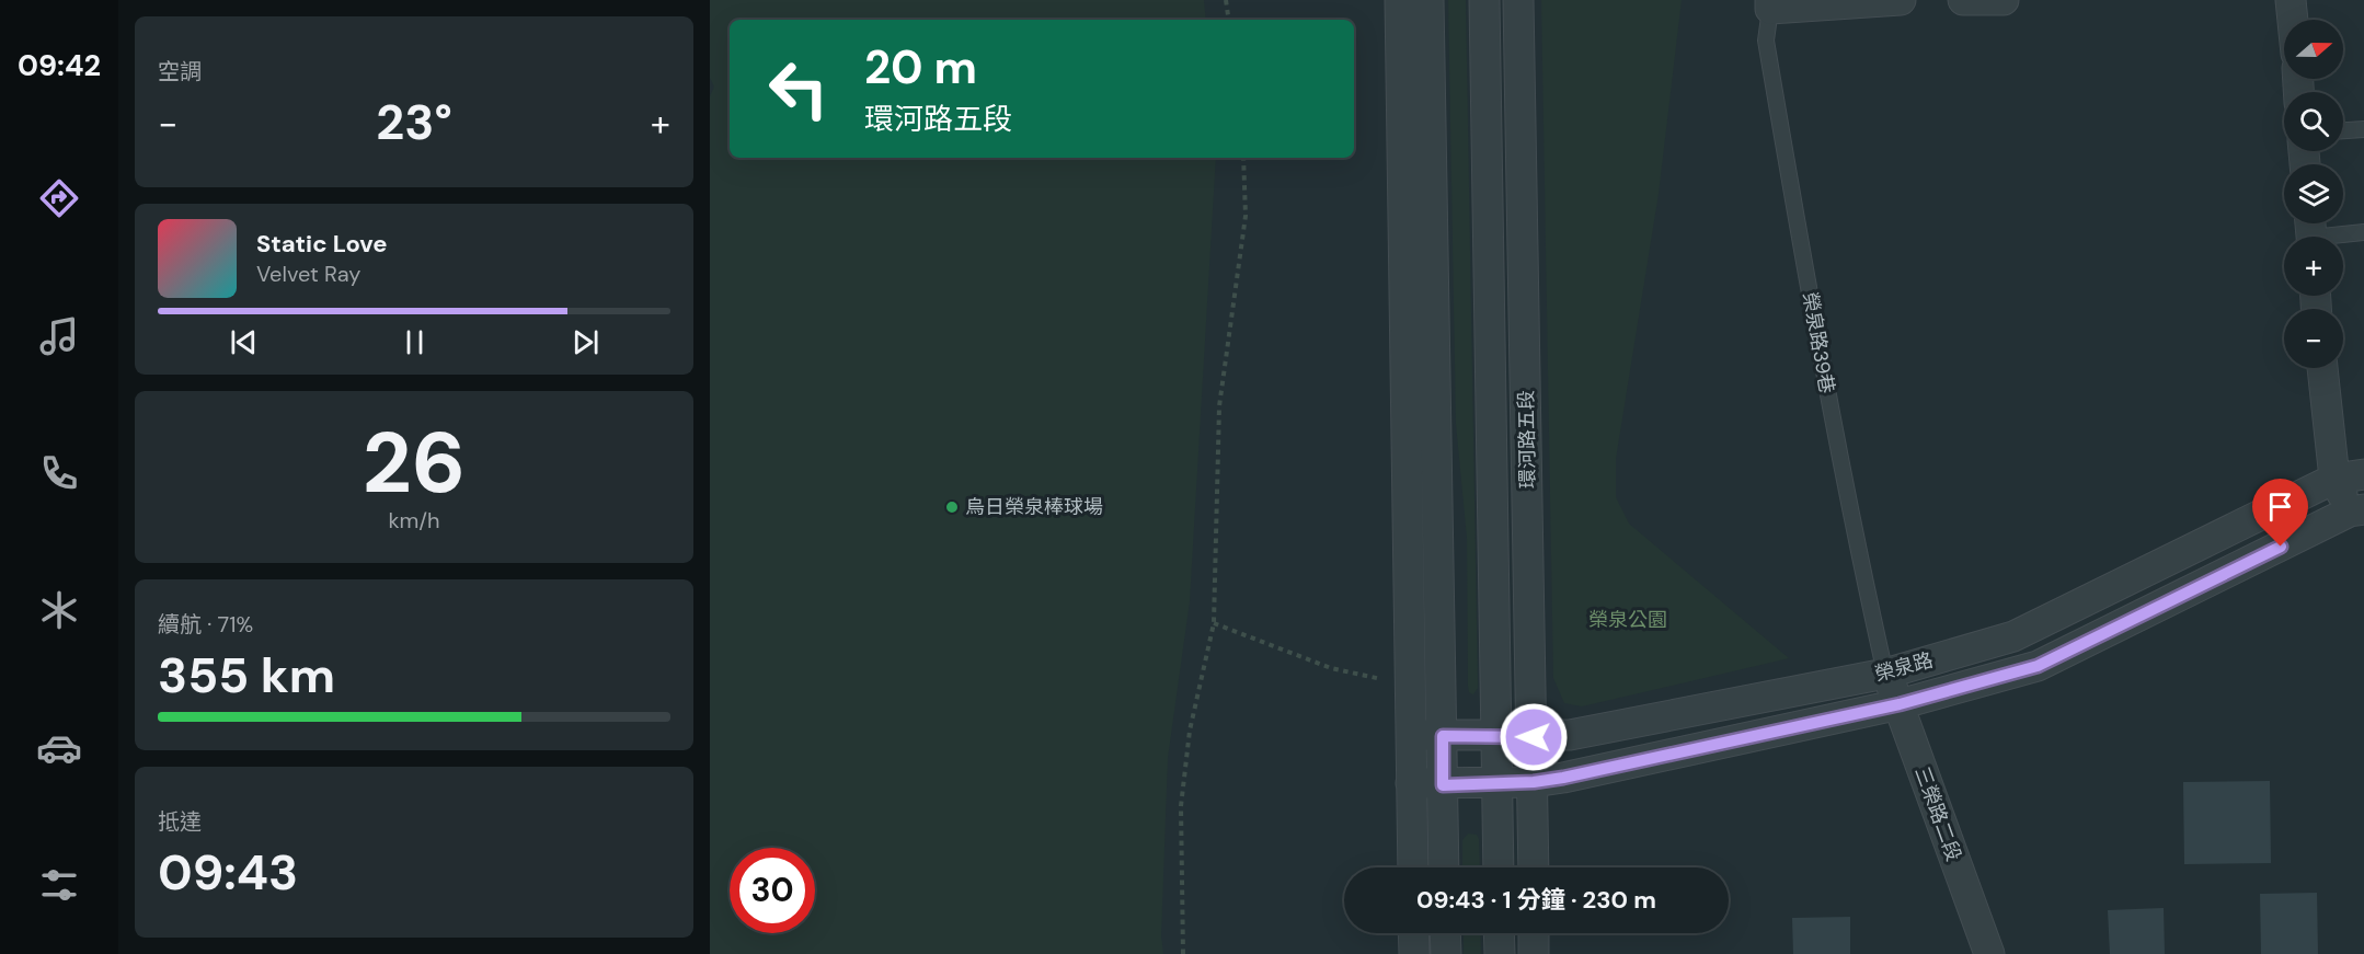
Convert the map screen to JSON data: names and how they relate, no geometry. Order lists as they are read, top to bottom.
{
  "streets": {
    "street": ["環河路五段", "榮泉路", "三榮路二段"],
    "lane": ["榮泉路39巷"]
  },
  "crossings": [
    ["榮泉路39巷", "榮泉路"],
    ["榮泉路39巷", "三榮路二段"],
    ["環河路五段", "榮泉路"],
    ["榮泉路", "三榮路二段"]
  ],
  "parks": ["榮泉公園"],
  "places": ["烏日榮泉棒球場"],
  "north": "right",
  "page": {
    "tabs": "09:42",
    "tile": [
      "空調",
      ["26", "km/h"],
      ["續航 · 71%", "355 km"],
      ["抵達", "09:43"]
    ],
    "map_buttons": ["+", "−"],
    "turn": ["20 m", "環河路五段"],
    "heat": ["−", "23°", "+"],
    "song": ["Static Love", "Velvet Ray"],
    "limit": "30",
    "trip": "09:43 · 1 分鐘 · 230 m"
  }
}
